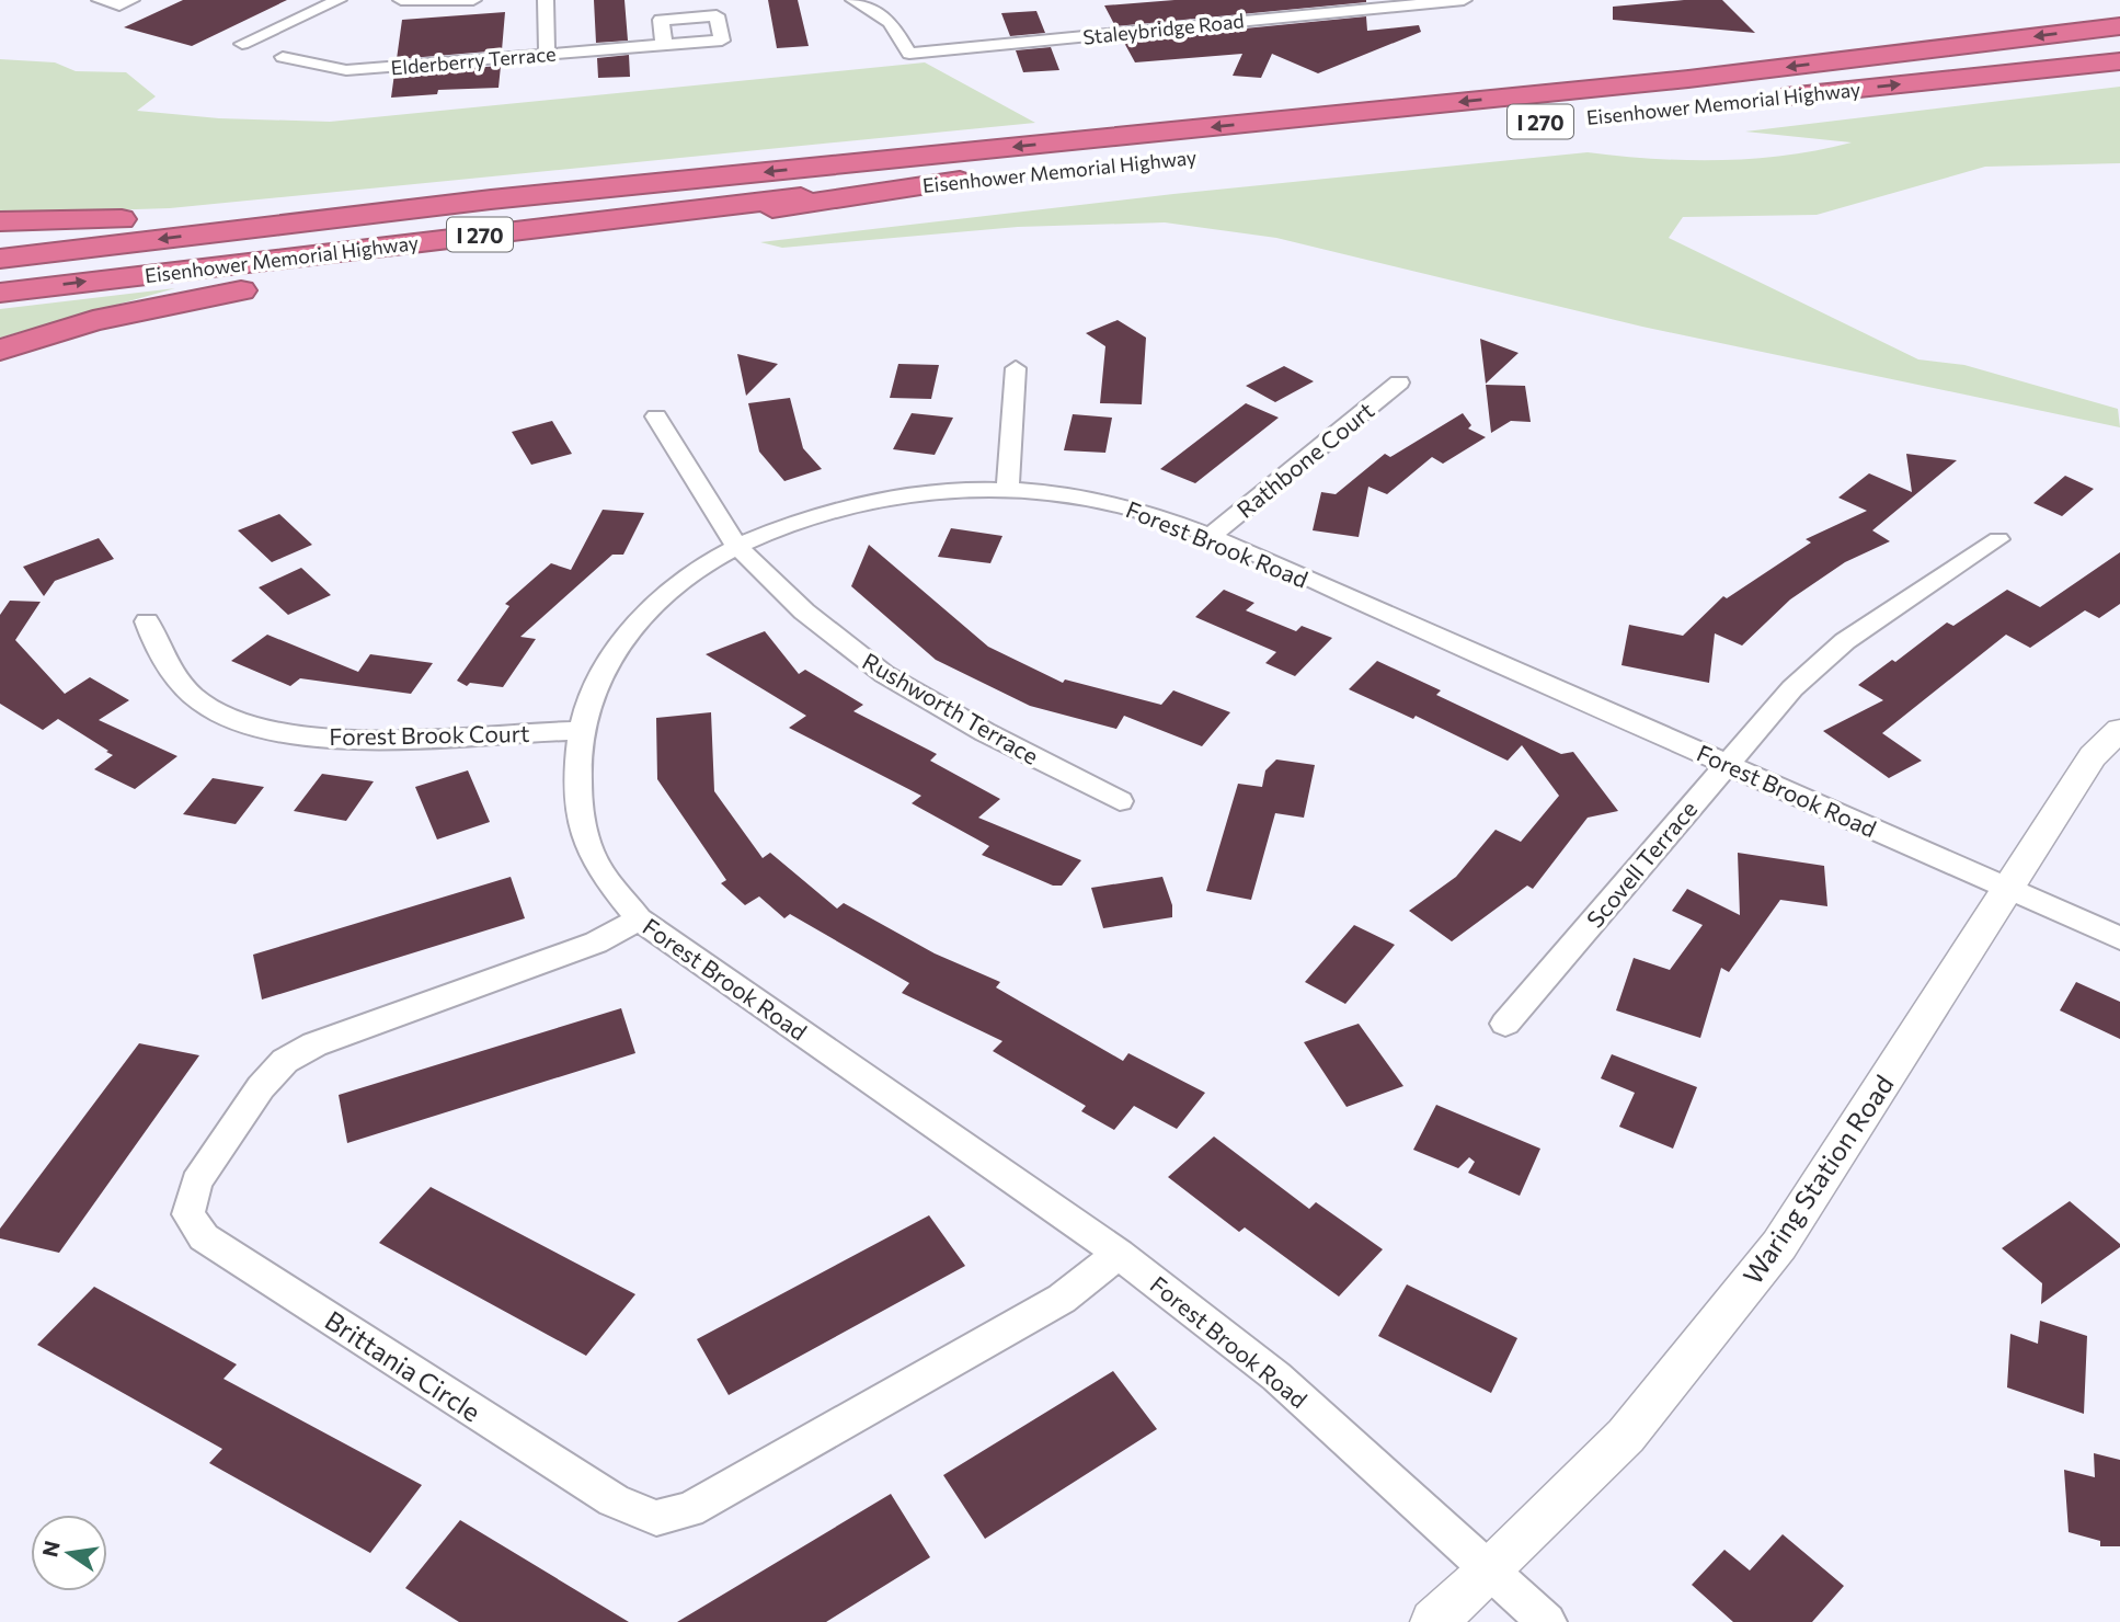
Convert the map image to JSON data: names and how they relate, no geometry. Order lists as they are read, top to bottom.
{
  "streets": {
    "highway": ["Eisenhower Memorial Highway", "I 270"],
    "street": [
      "Staleybridge Road",
      "Elderberry Terrace",
      "Rathbone Court",
      "Forest Brook Road",
      "Rushworth Terrace",
      "Forest Brook Court",
      "Scovell Terrace",
      "Waring Station Road",
      "Brittania Circle"
    ]
  },
  "crossings": [
    ["Rathbone Court", "Forest Brook Road"],
    ["Forest Brook Road", "Rushworth Terrace"],
    ["Forest Brook Road", "Forest Brook Court"],
    ["Forest Brook Road", "Scovell Terrace"],
    ["Forest Brook Road", "Waring Station Road"],
    ["Forest Brook Road", "Brittania Circle"]
  ],
  "north": "left"
}
